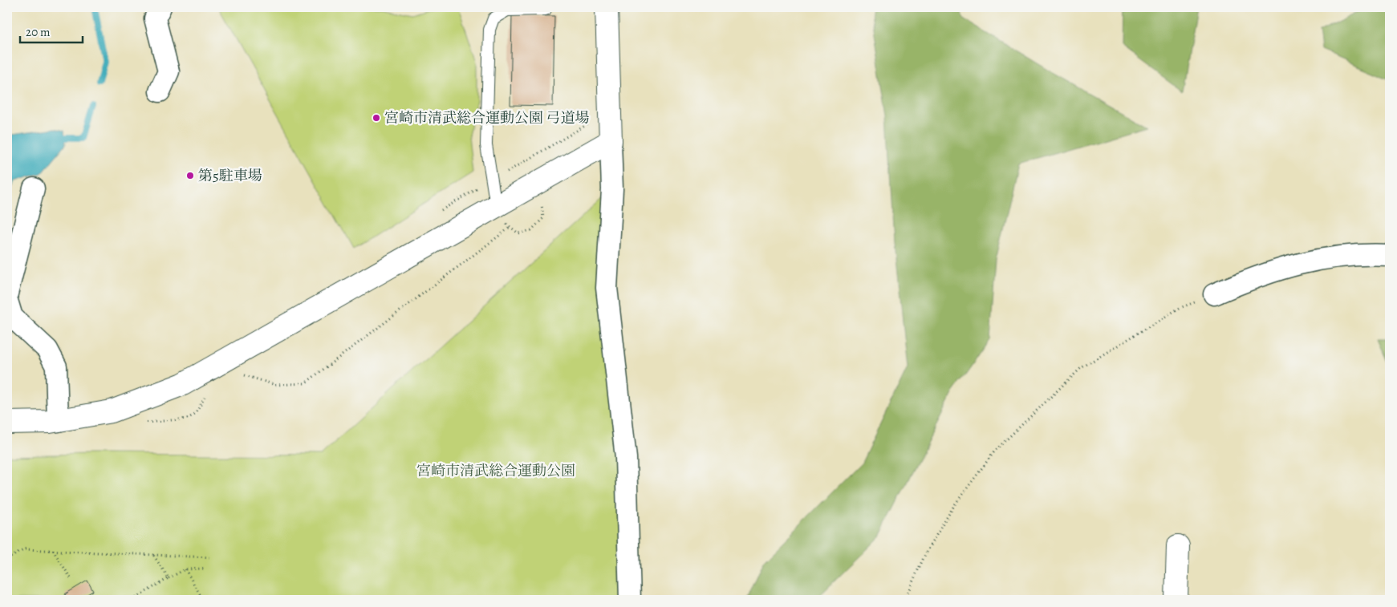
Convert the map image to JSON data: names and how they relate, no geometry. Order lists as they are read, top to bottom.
{
  "parks": ["宮崎市清武総合運動公園"],
  "places": ["宮崎市清武総合運動公園 弓道場", "第5駐車場"],
  "scale_bar": "20 m"
}
